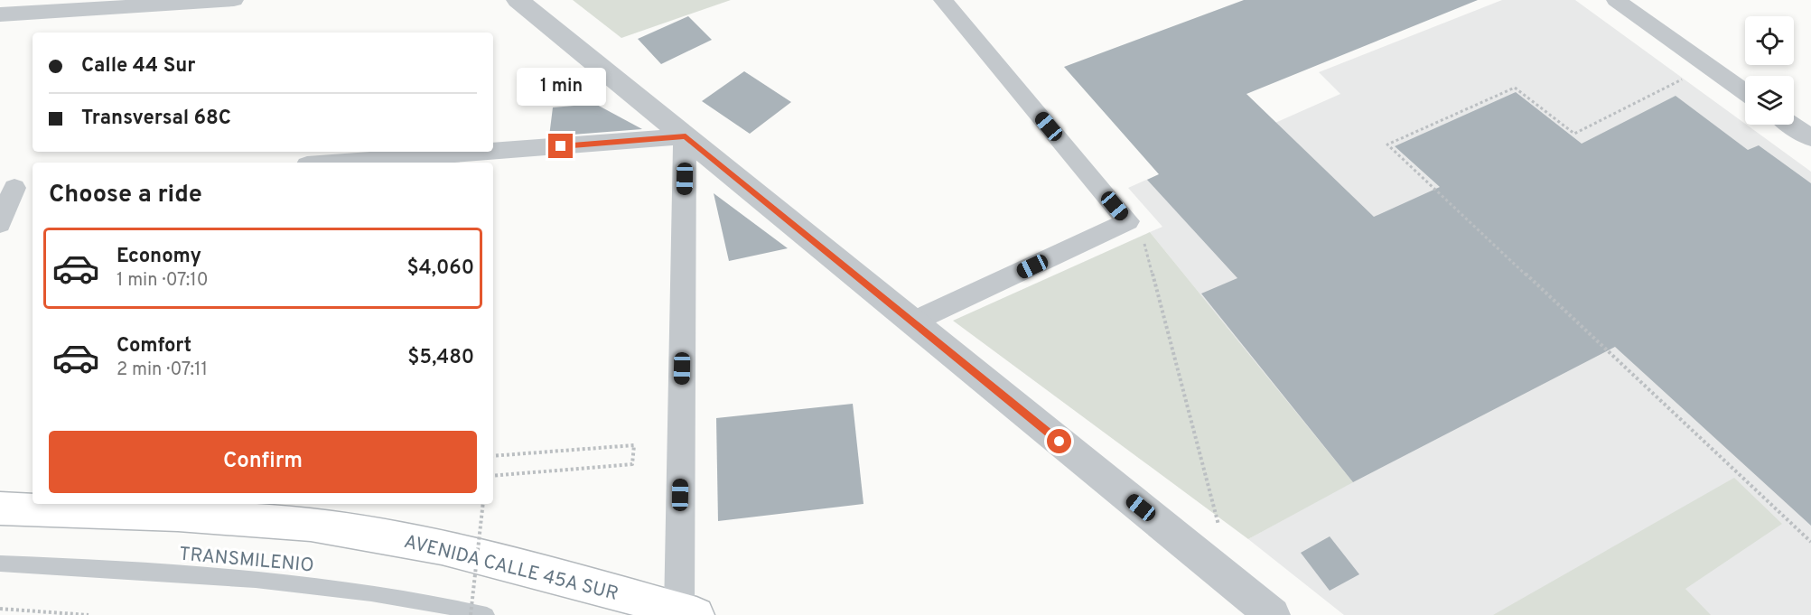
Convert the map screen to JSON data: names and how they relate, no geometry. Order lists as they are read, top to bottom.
{
  "streets": {
    "highway": ["AVENIDA CALLE 45A SUR"],
    "lane": ["TRANSMILENIO"]
  },
  "page": {
    "banner": ["Calle 44 Sur", "Transversal 68C"],
    "bubble": "1 min",
    "heading": "Choose a ride",
    "list": [
      {
        "name": "Economy",
        "note": "1 min · 07:10",
        "value": "$4,060"
      },
      {
        "name": "Comfort",
        "note": "2 min · 07:11",
        "value": "$5,480"
      }
    ],
    "buttons": "Confirm"
  }
}
